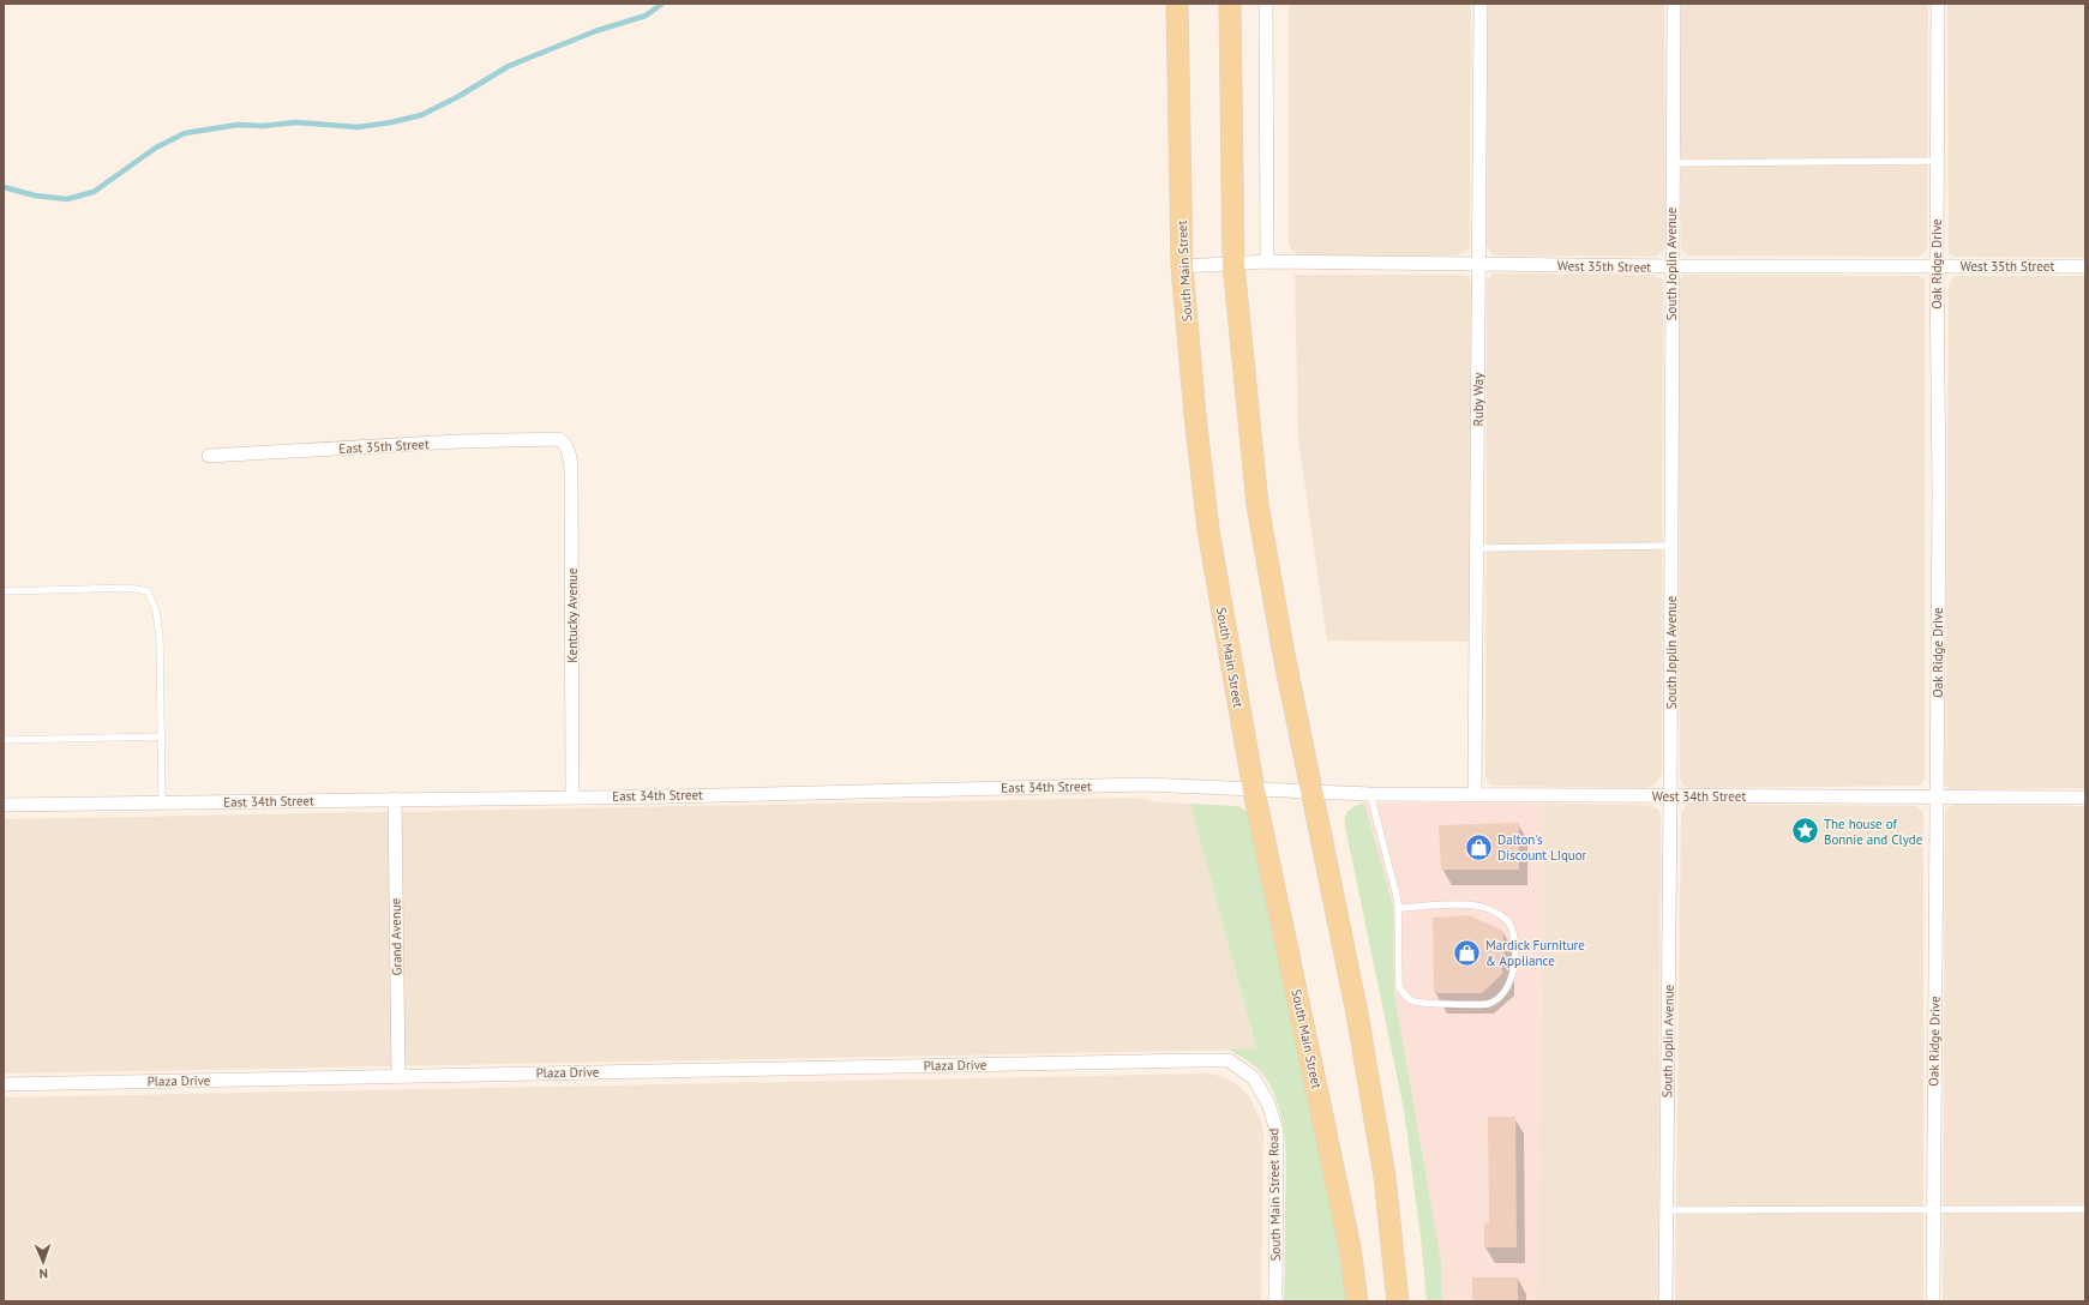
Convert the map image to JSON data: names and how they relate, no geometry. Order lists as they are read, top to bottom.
{
  "streets": {
    "main road": ["South Main Street"],
    "street": [
      "South Joplin Avenue",
      "Oak Ridge Drive",
      "West 35th Street",
      "Ruby Way",
      "East 35th Street",
      "Kentucky Avenue",
      "East 34th Street",
      "West 34th Street",
      "Grand Avenue",
      "Plaza Drive",
      "South Main Street Road"
    ]
  },
  "crossings": [
    ["South Joplin Avenue", "West 35th Street"],
    ["South Joplin Avenue", "West 34th Street"],
    ["Oak Ridge Drive", "West 35th Street"],
    ["Oak Ridge Drive", "West 34th Street"],
    ["West 35th Street", "South Main Street"],
    ["West 35th Street", "Ruby Way"],
    ["South Main Street", "East 34th Street"],
    ["Ruby Way", "West 34th Street"],
    ["East 35th Street", "Kentucky Avenue"],
    ["Kentucky Avenue", "East 34th Street"],
    ["East 34th Street", "West 34th Street"],
    ["East 34th Street", "Grand Avenue"],
    ["Grand Avenue", "Plaza Drive"],
    ["Plaza Drive", "South Main Street Road"]
  ],
  "places": {
    "place": ["The house of Bonnie and Clyde"],
    "shop": ["Dalton's Discount LIquor", "Mardick Furniture & Appliance"]
  },
  "north": "bottom"
}
